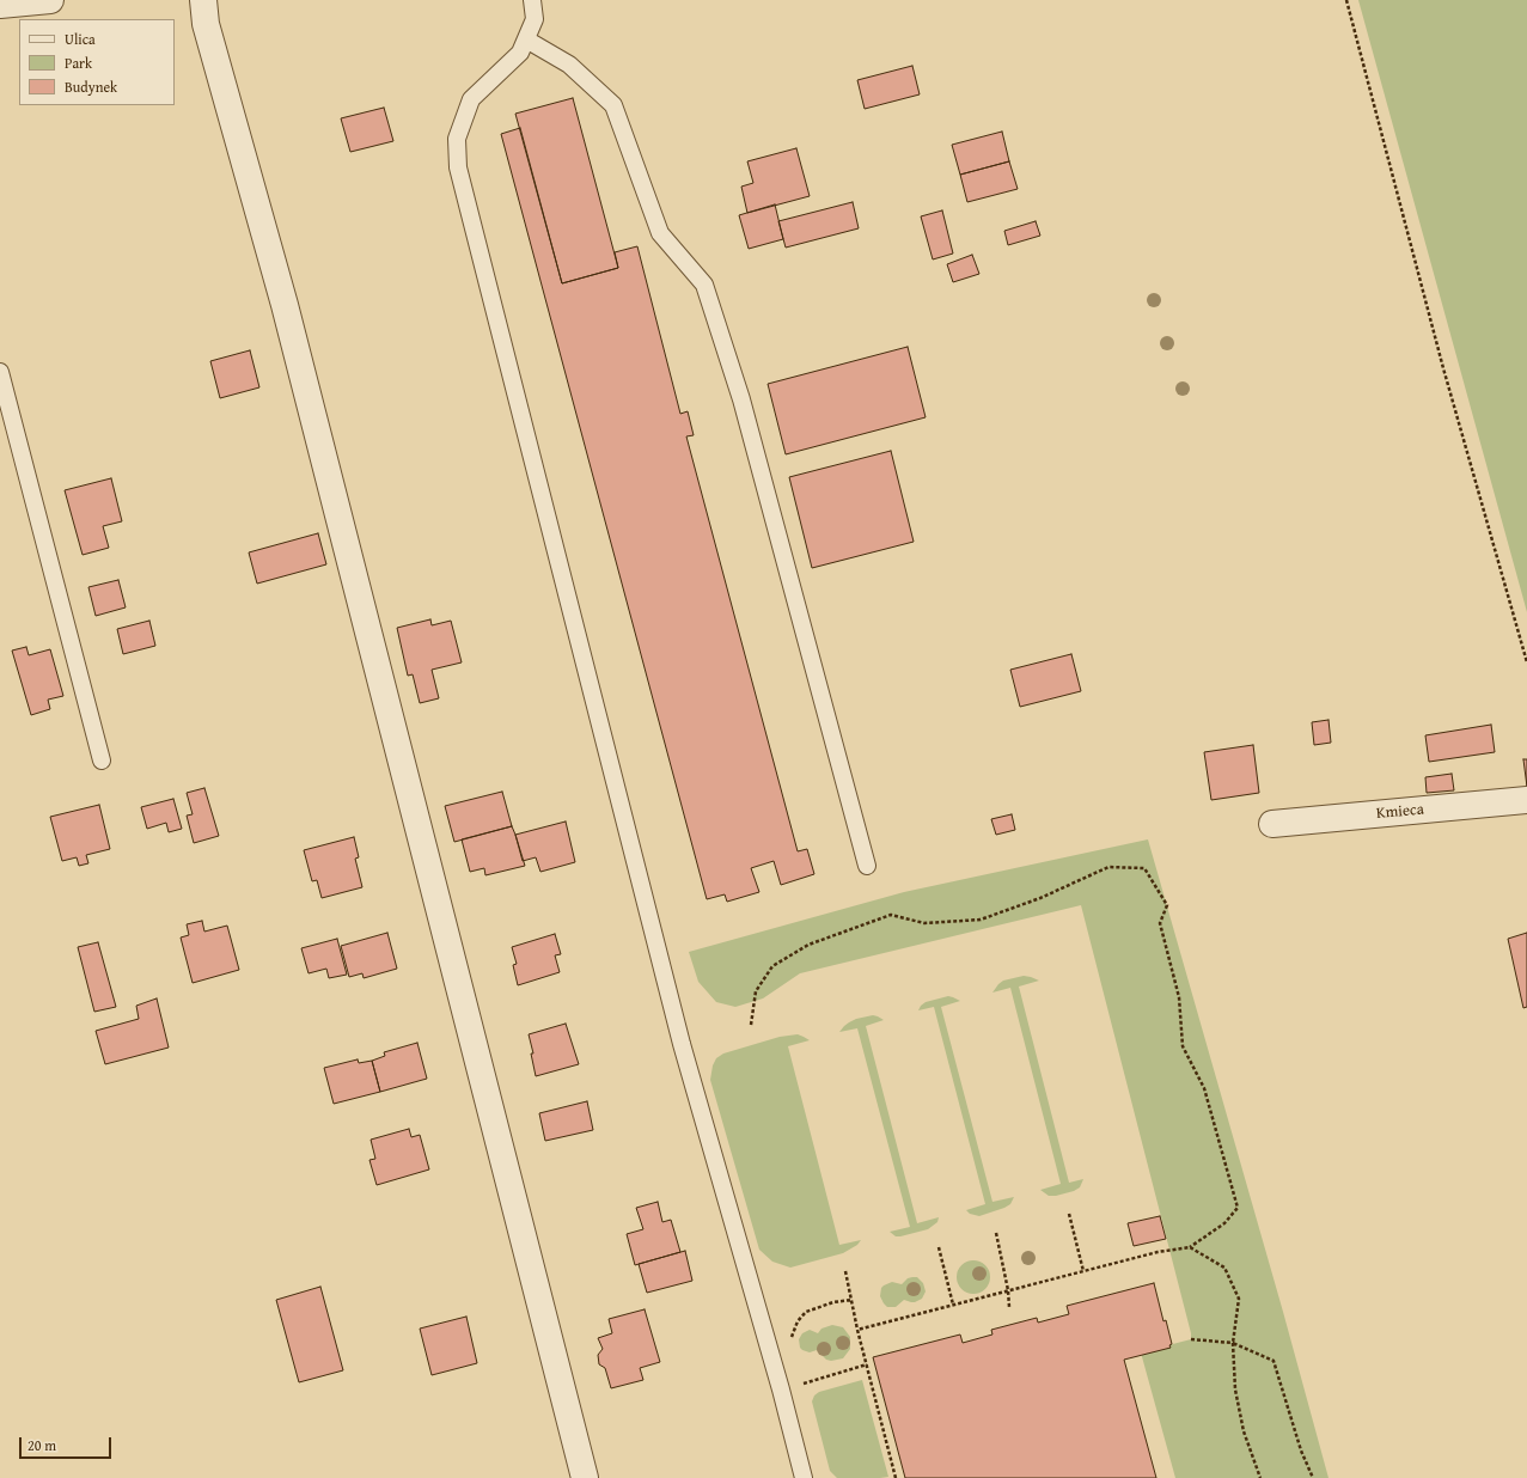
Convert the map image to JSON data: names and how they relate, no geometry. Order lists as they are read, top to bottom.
{
  "streets": {
    "street": ["Kmieca"]
  },
  "legend": ["Ulica", "Park", "Budynek"],
  "scale_bar": "20 m"
}
